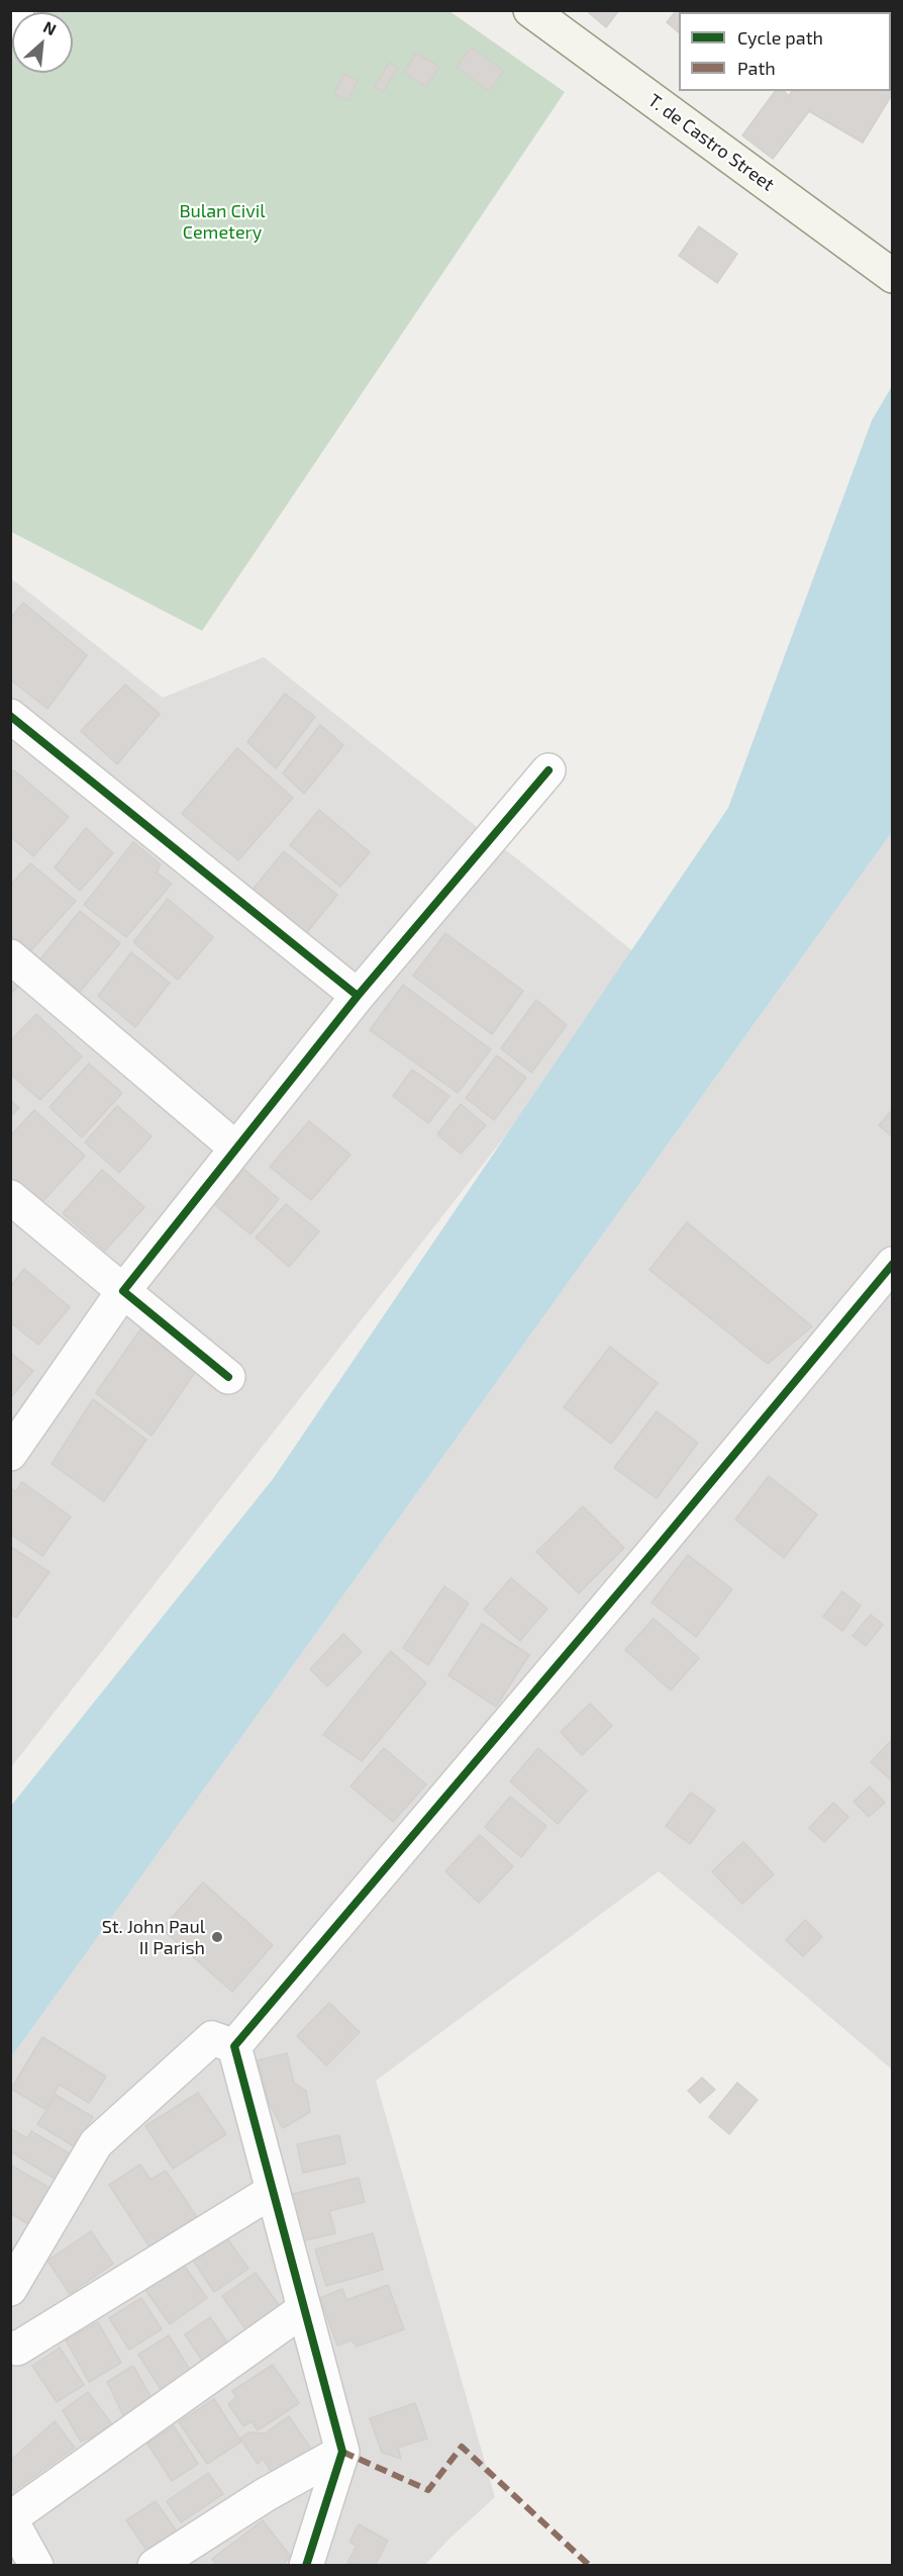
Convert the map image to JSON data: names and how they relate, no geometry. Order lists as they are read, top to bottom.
{
  "streets": {
    "main road": ["T. de Castro Street"]
  },
  "parks": ["Bulan Civil Cemetery"],
  "places": ["St. John Paul II Parish"],
  "legend": ["Cycle path", "Path"],
  "north": "top right"
}
